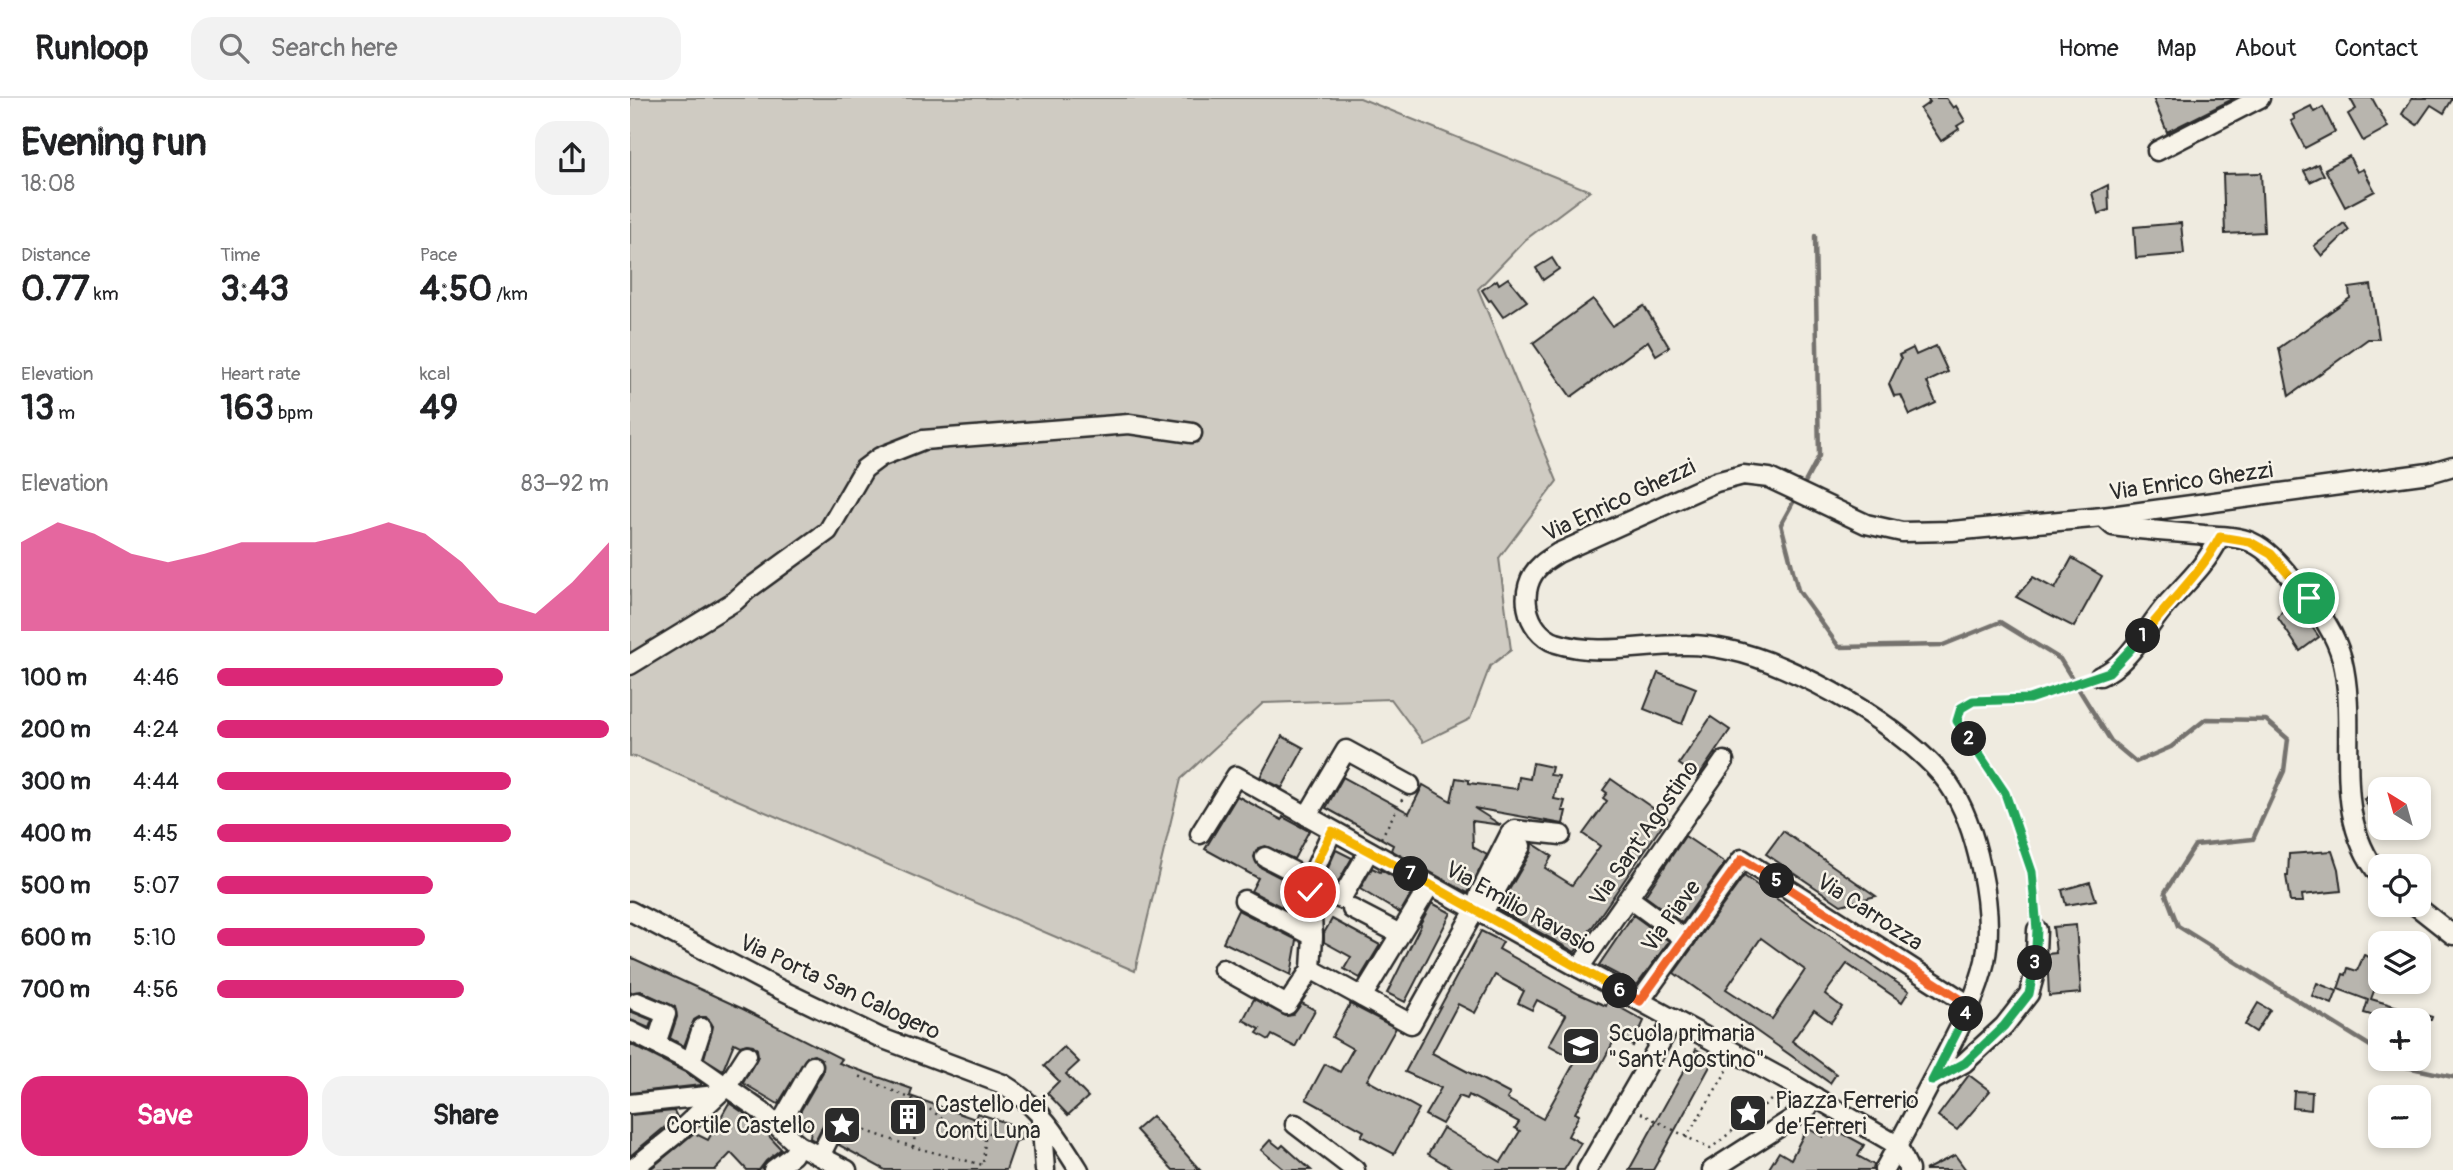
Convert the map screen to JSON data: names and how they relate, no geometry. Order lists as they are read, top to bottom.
{
  "streets": {
    "street": [
      "Via Enrico Ghezzi",
      "Via Sant'Agostino",
      "Via Emilio Ravasio",
      "Via Carrozza",
      "Via Piave",
      "Via Porta San Calogero"
    ]
  },
  "crossings": [
    ["Via Enrico Ghezzi", "Via Emilio Ravasio"],
    ["Via Enrico Ghezzi", "Via Carrozza"],
    ["Via Sant'Agostino", "Via Emilio Ravasio"],
    ["Via Emilio Ravasio", "Via Piave"],
    ["Via Carrozza", "Via Piave"]
  ],
  "places": {
    "school or university": ["Scuola primaria \"Sant'Agostino\""],
    "place": ["Piazza Ferrerio de'Ferreri", "Cortile Castello"],
    "building": ["Castello dei Conti Luna"]
  },
  "north": "top left",
  "page": {
    "header": "Runloop",
    "search": "Search here",
    "nav": [
      "Home",
      "Map",
      "About",
      "Contact"
    ],
    "heading": ["Evening run", "18:08"],
    "stats": [
      ["Distance", "0.77 km"],
      ["Time", "3:43"],
      ["Pace", "4:50 /km"],
      ["Elevation", "13 m"],
      ["Heart rate", "163 bpm"],
      ["kcal", "49"]
    ],
    "chart": ["Elevation", "83–92 m"],
    "pins": [
      "1",
      "2",
      "7",
      "5",
      "3",
      "6",
      "4"
    ],
    "list": [
      {
        "name": "100 m",
        "note": "4:46"
      },
      {
        "name": "200 m",
        "note": "4:24"
      },
      {
        "name": "300 m",
        "note": "4:44"
      },
      {
        "name": "400 m",
        "note": "4:45"
      },
      {
        "name": "500 m",
        "note": "5:07"
      },
      {
        "name": "600 m",
        "note": "5:10"
      },
      {
        "name": "700 m",
        "note": "4:56"
      }
    ],
    "map_buttons": ["+", "−"],
    "buttons": ["Save", "Share"]
  }
}
